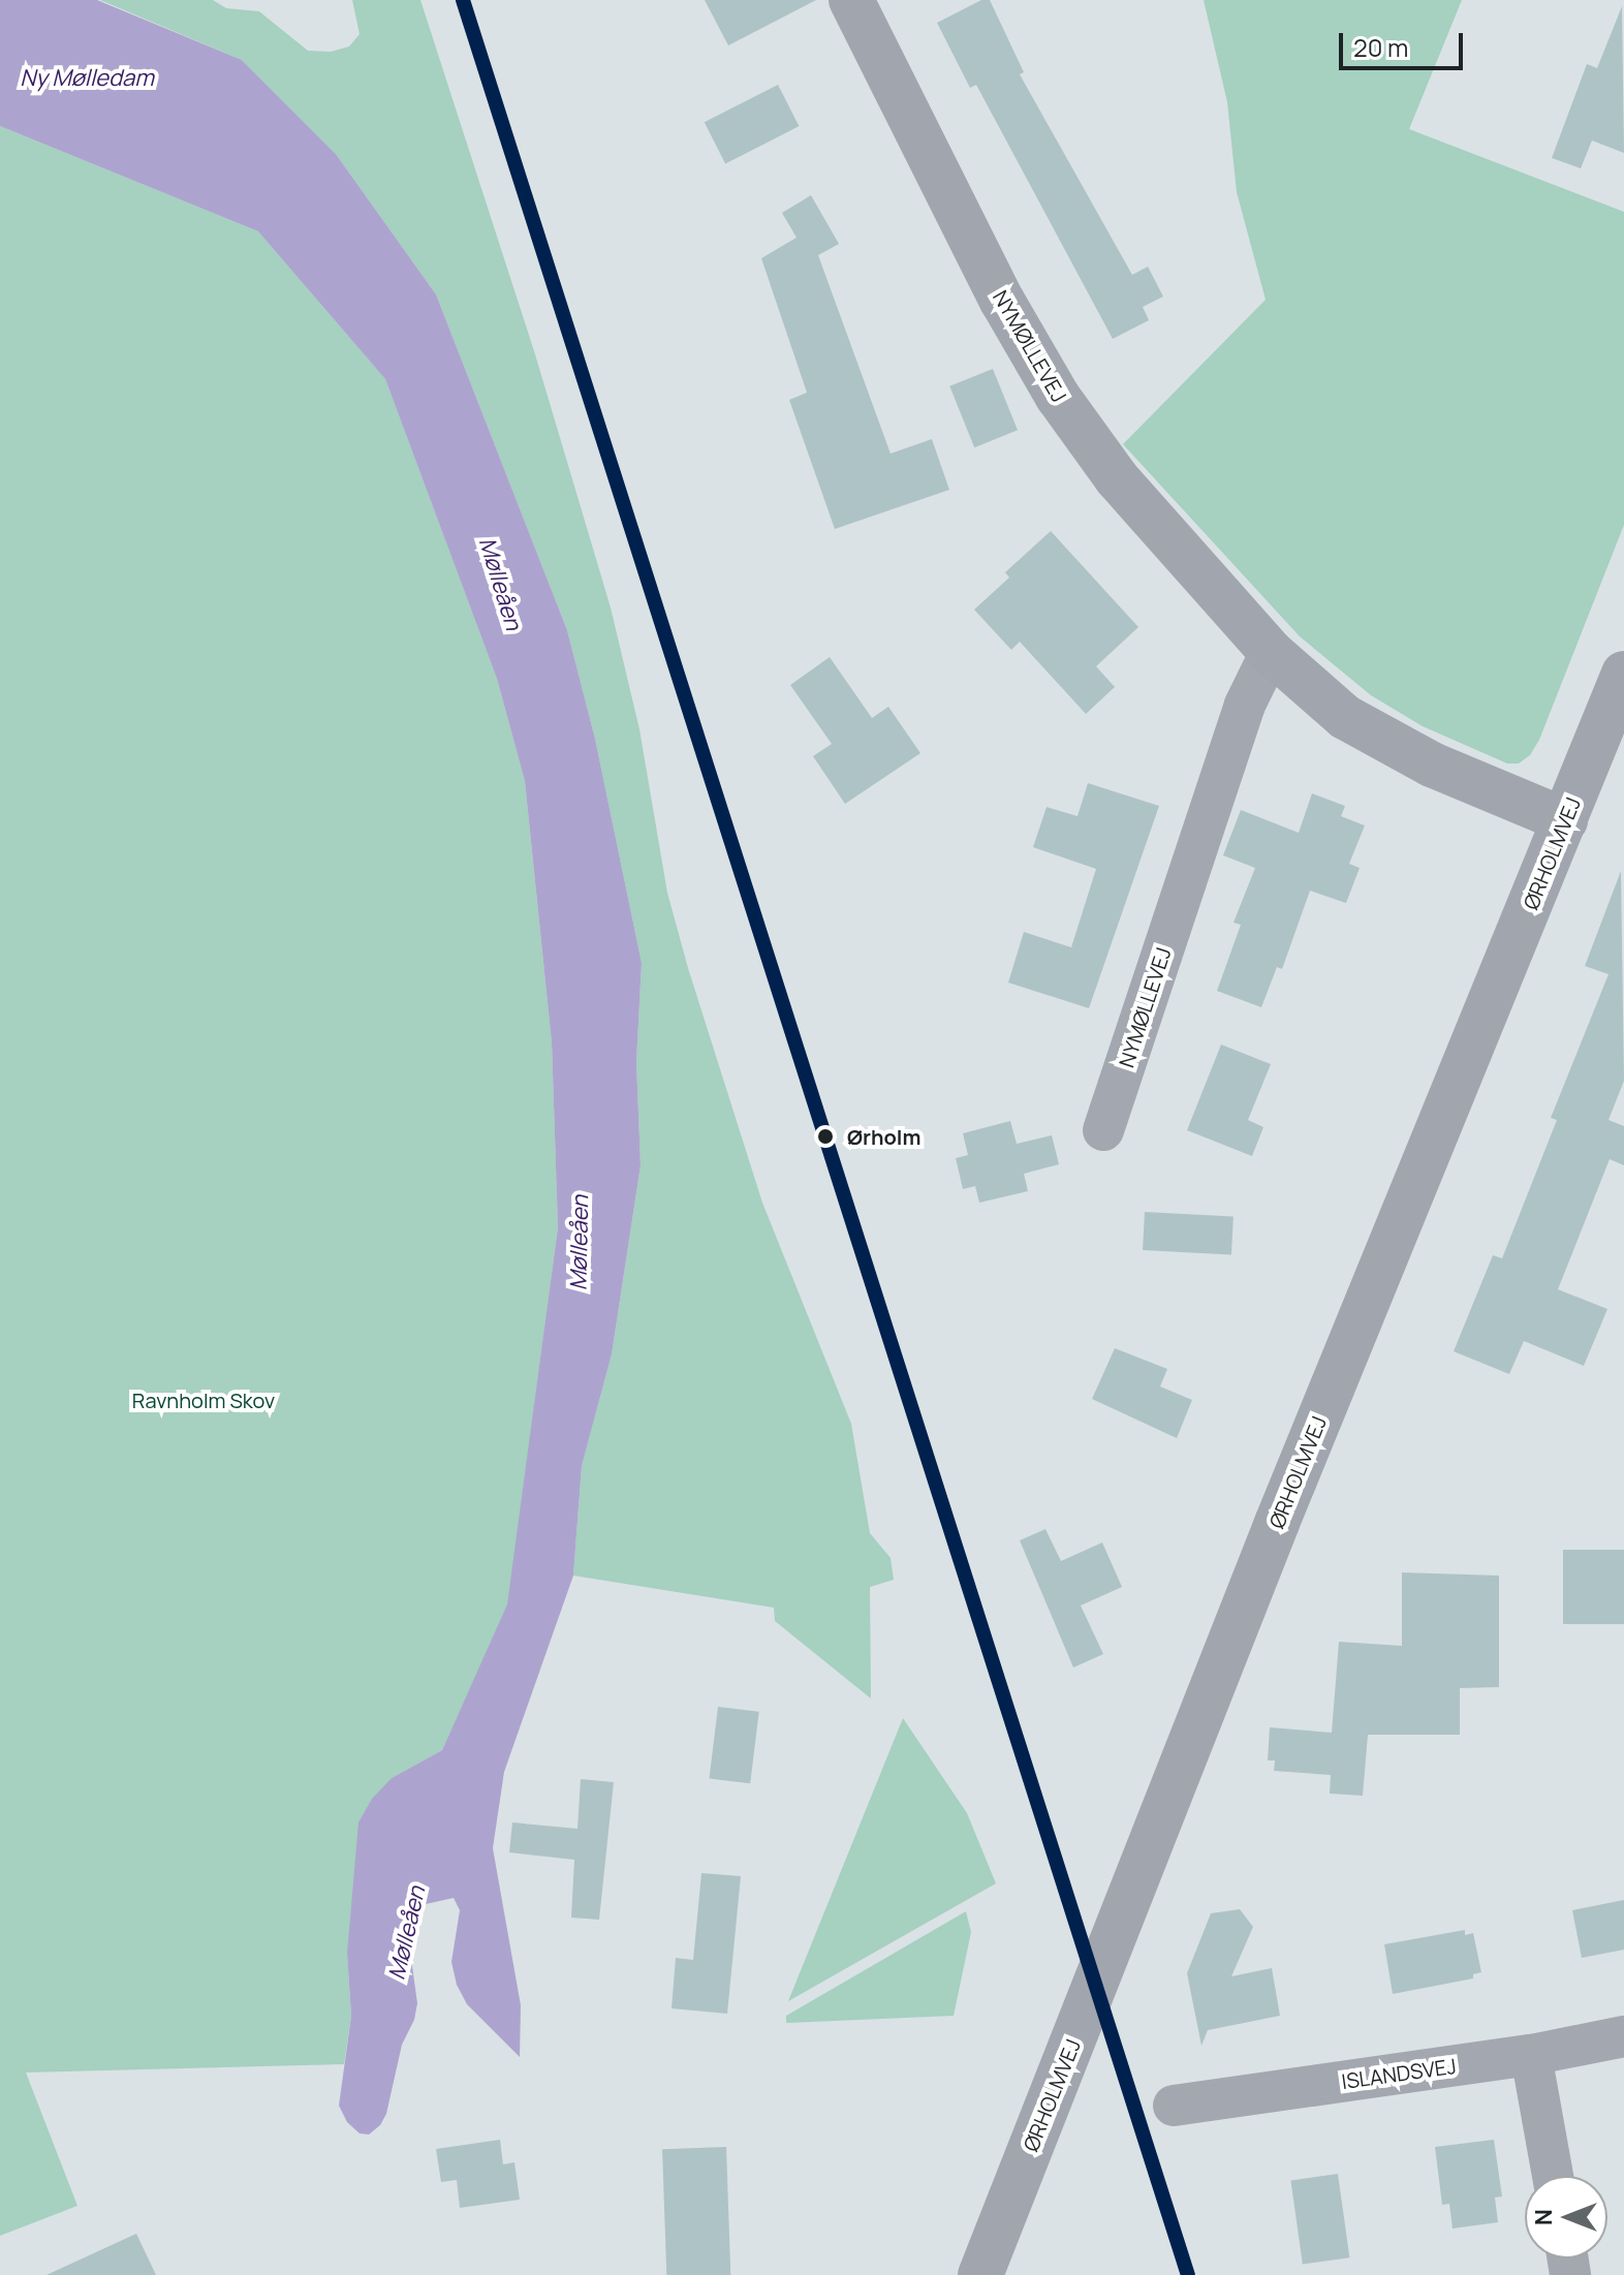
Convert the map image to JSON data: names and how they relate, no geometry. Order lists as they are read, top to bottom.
{
  "streets": {
    "street": ["NYMØLLEVEJ", "ØRHOLMVEJ", "ISLANDSVEJ"]
  },
  "crossings": [
    ["NYMØLLEVEJ", "ØRHOLMVEJ"]
  ],
  "water": ["Ny Mølledam", "Mølleåen"],
  "parks": ["Ravnholm Skov"],
  "places": ["Ørholm"],
  "scale_bar": "20 m",
  "north": "left"
}
